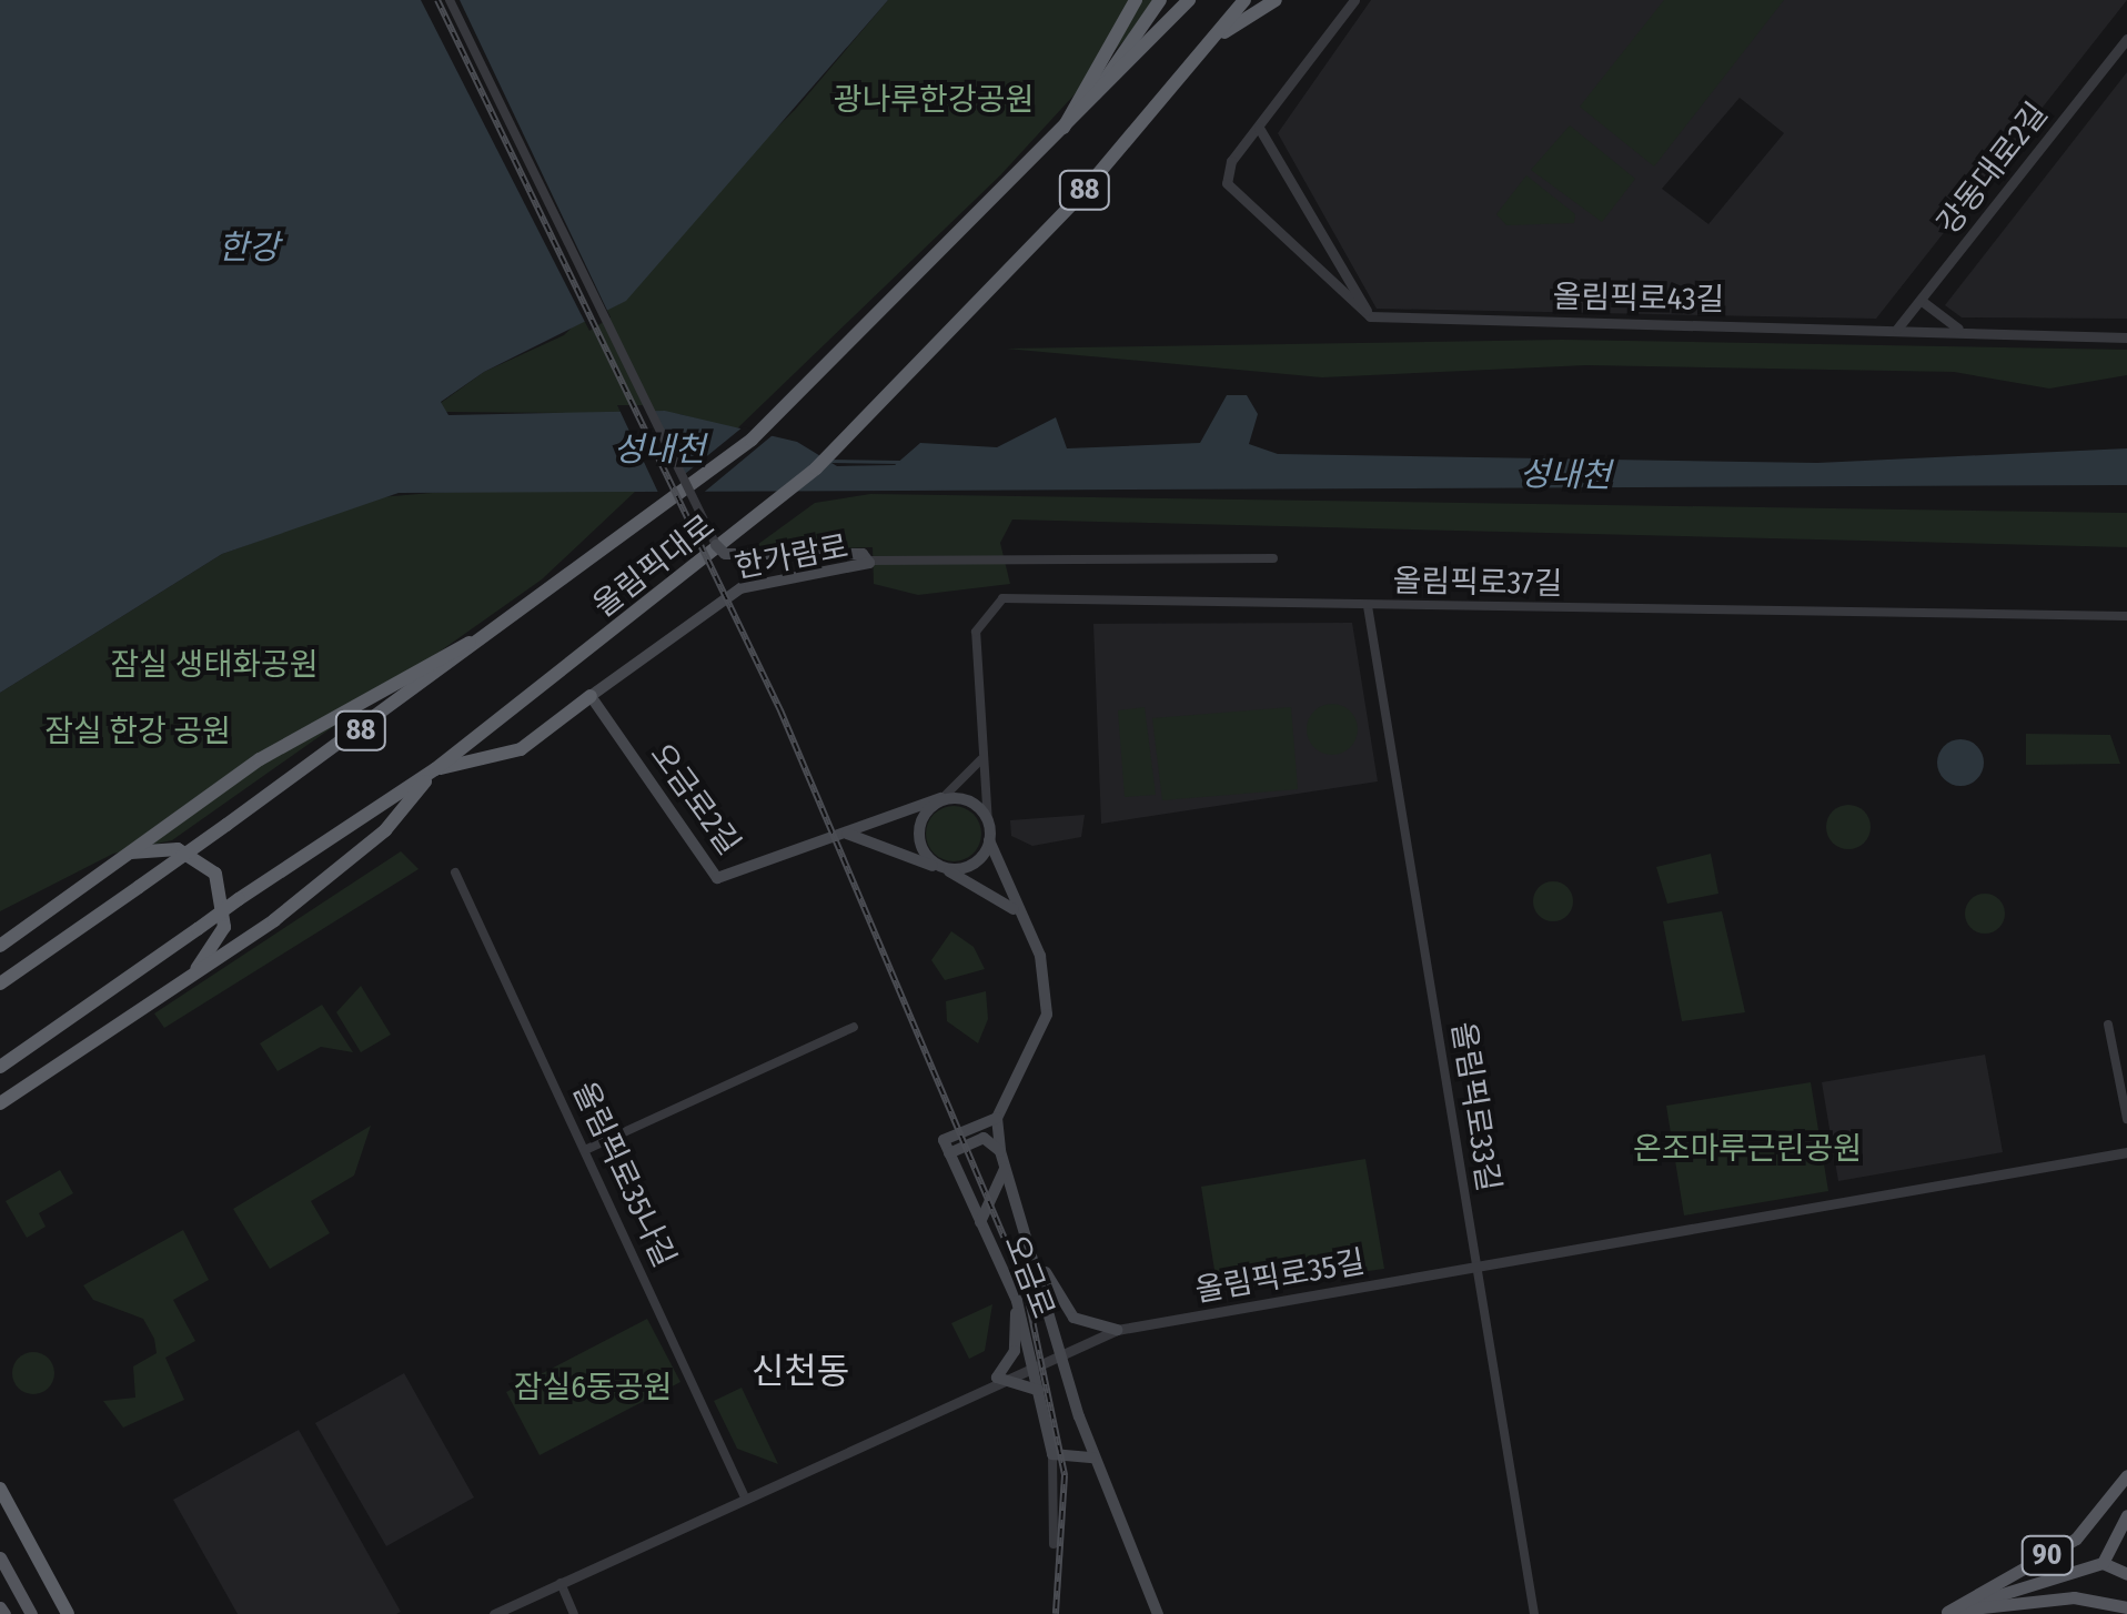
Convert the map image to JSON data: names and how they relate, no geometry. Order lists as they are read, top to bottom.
{
  "streets": {
    "highway": ["88", "올림픽대로"],
    "main road": [
      "한가람로",
      "오금로2길",
      "오금로",
      "90"
    ],
    "street": [
      "강동대로2길",
      "올림픽로43길",
      "올림픽로37길",
      "올림픽로33길",
      "올림픽로35나길",
      "올림픽로35길"
    ]
  },
  "crossings": [
    ["강동대로2길", "올림픽로43길"],
    ["한가람로", "오금로2길"],
    ["올림픽로37길", "올림픽로33길"],
    ["올림픽로33길", "올림픽로35길"],
    ["올림픽로35나길", "올림픽로35길"],
    ["오금로", "올림픽로35길"]
  ],
  "districts": ["신천동"],
  "water": ["한강", "성내천"],
  "parks": [
    "광나루한강공원",
    "잠실 생태화공원",
    "잠실 한강 공원",
    "온조마루근린공원",
    "잠실6동공원"
  ]
}
